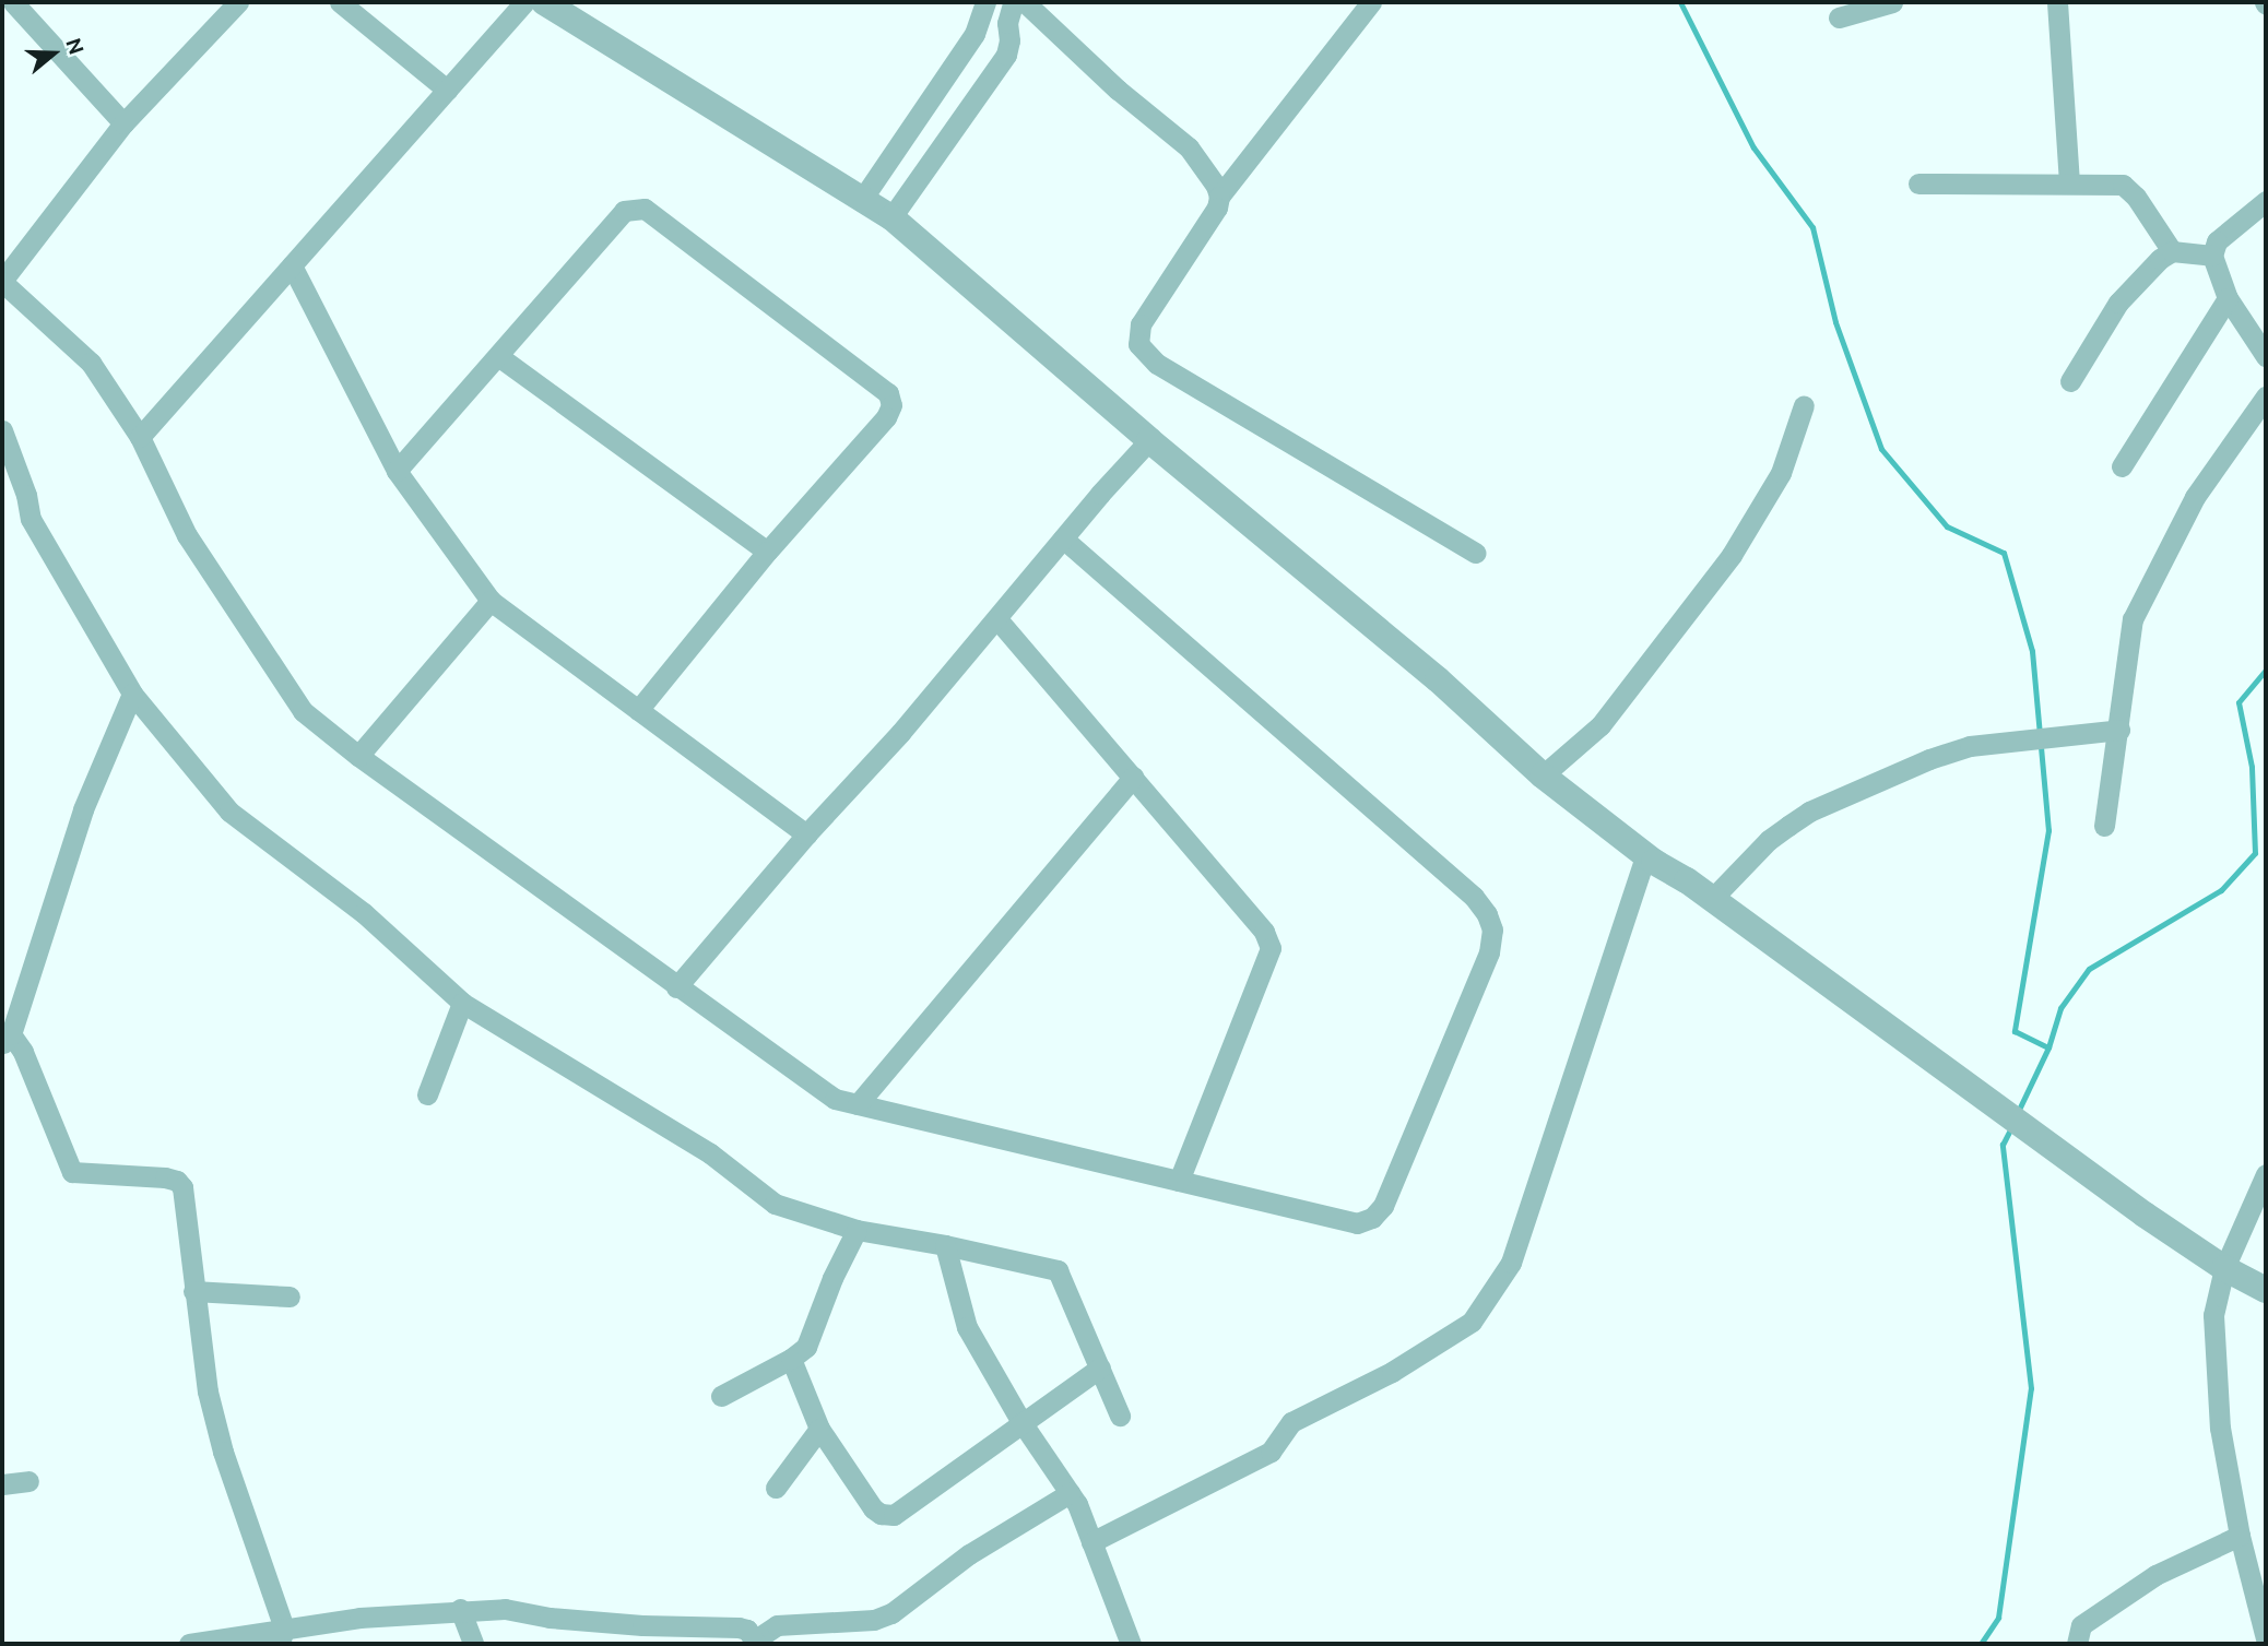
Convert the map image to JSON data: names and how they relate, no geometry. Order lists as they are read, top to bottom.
{
  "north": "right"
}
